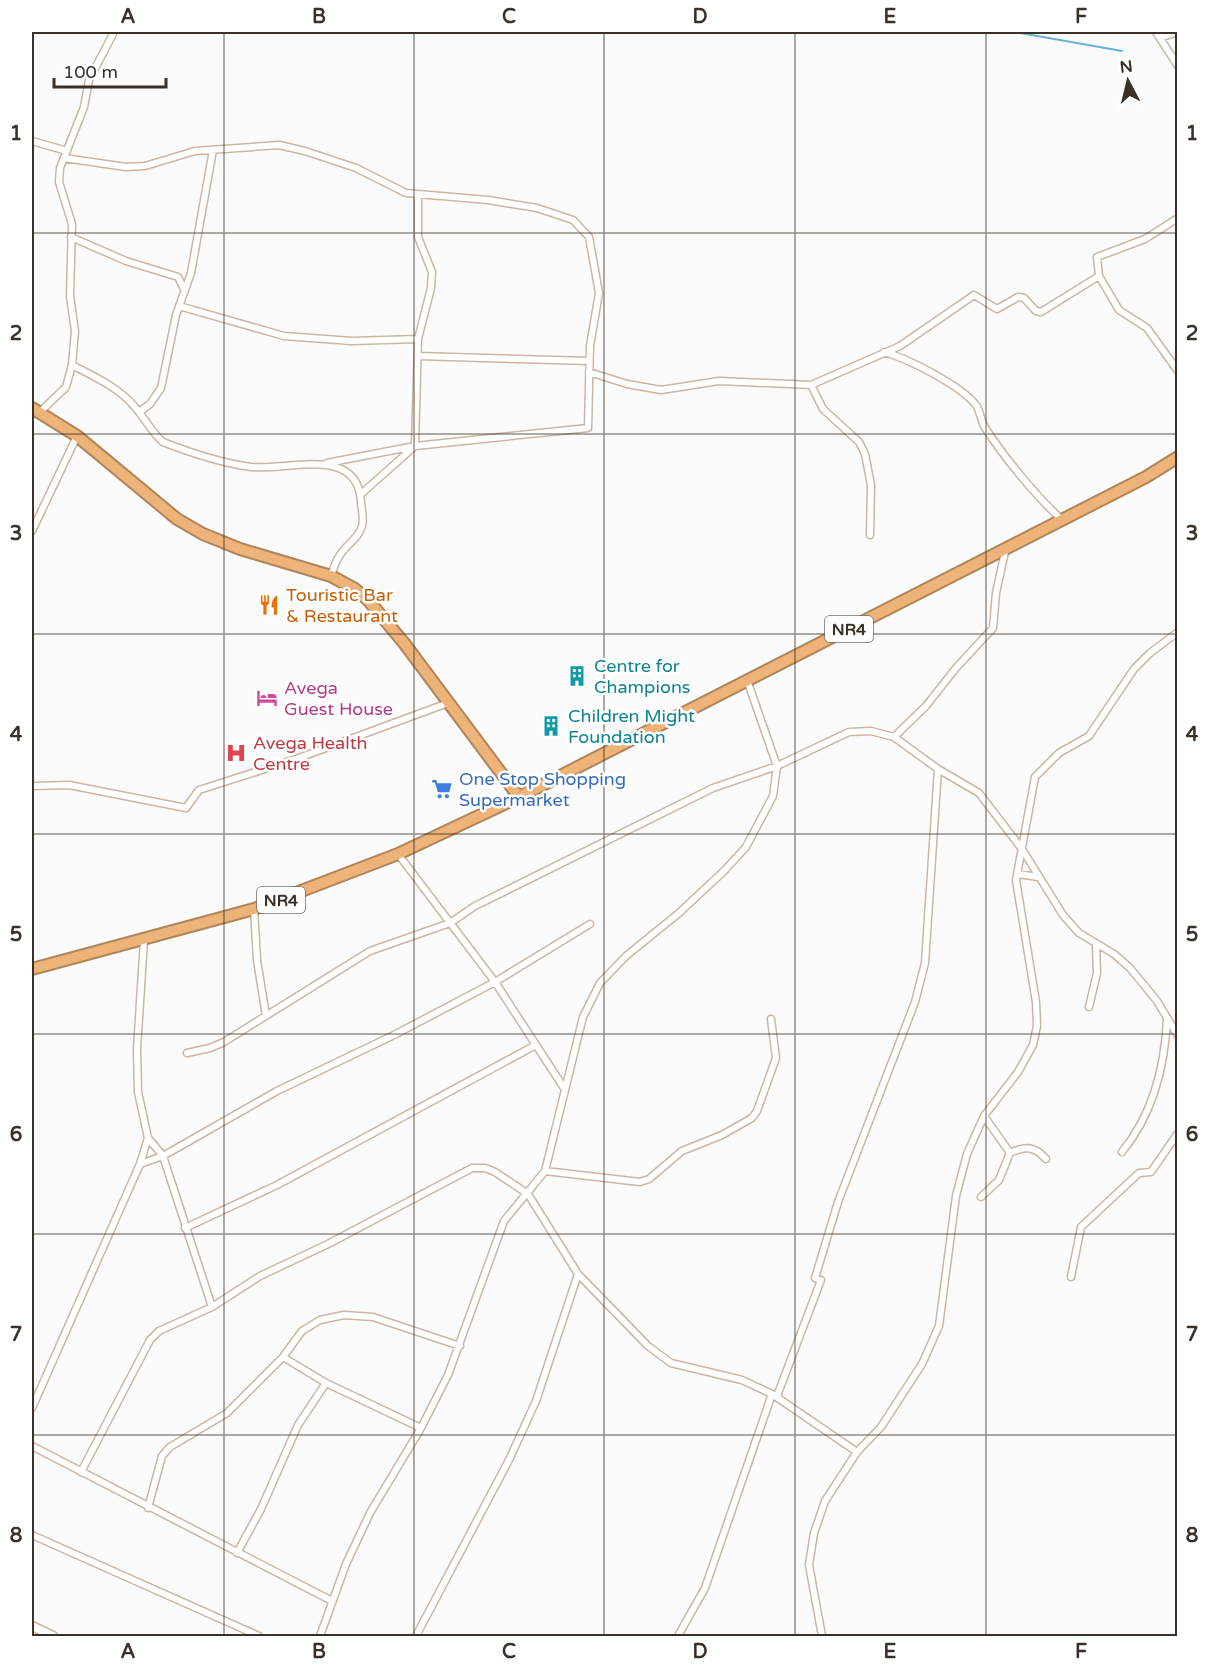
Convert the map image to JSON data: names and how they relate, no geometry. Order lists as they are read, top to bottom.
{
  "streets": {
    "highway": ["NR4"]
  },
  "places": {
    "restaurant": ["Touristic Bar & Restaurant"],
    "building": ["Centre for Champions", "Children Might Foundation"],
    "hotel": ["Avega Guest House"],
    "hospital": ["Avega Health Centre"],
    "supermarket": ["One Stop Shopping Supermarket"]
  },
  "scale_bar": "100 m",
  "north": "top",
  "grid": {
    "columns": [
      "A",
      "B",
      "C",
      "D",
      "E",
      "F"
    ],
    "rows": [
      "1",
      "2",
      "3",
      "4",
      "5",
      "6",
      "7",
      "8"
    ]
  }
}
